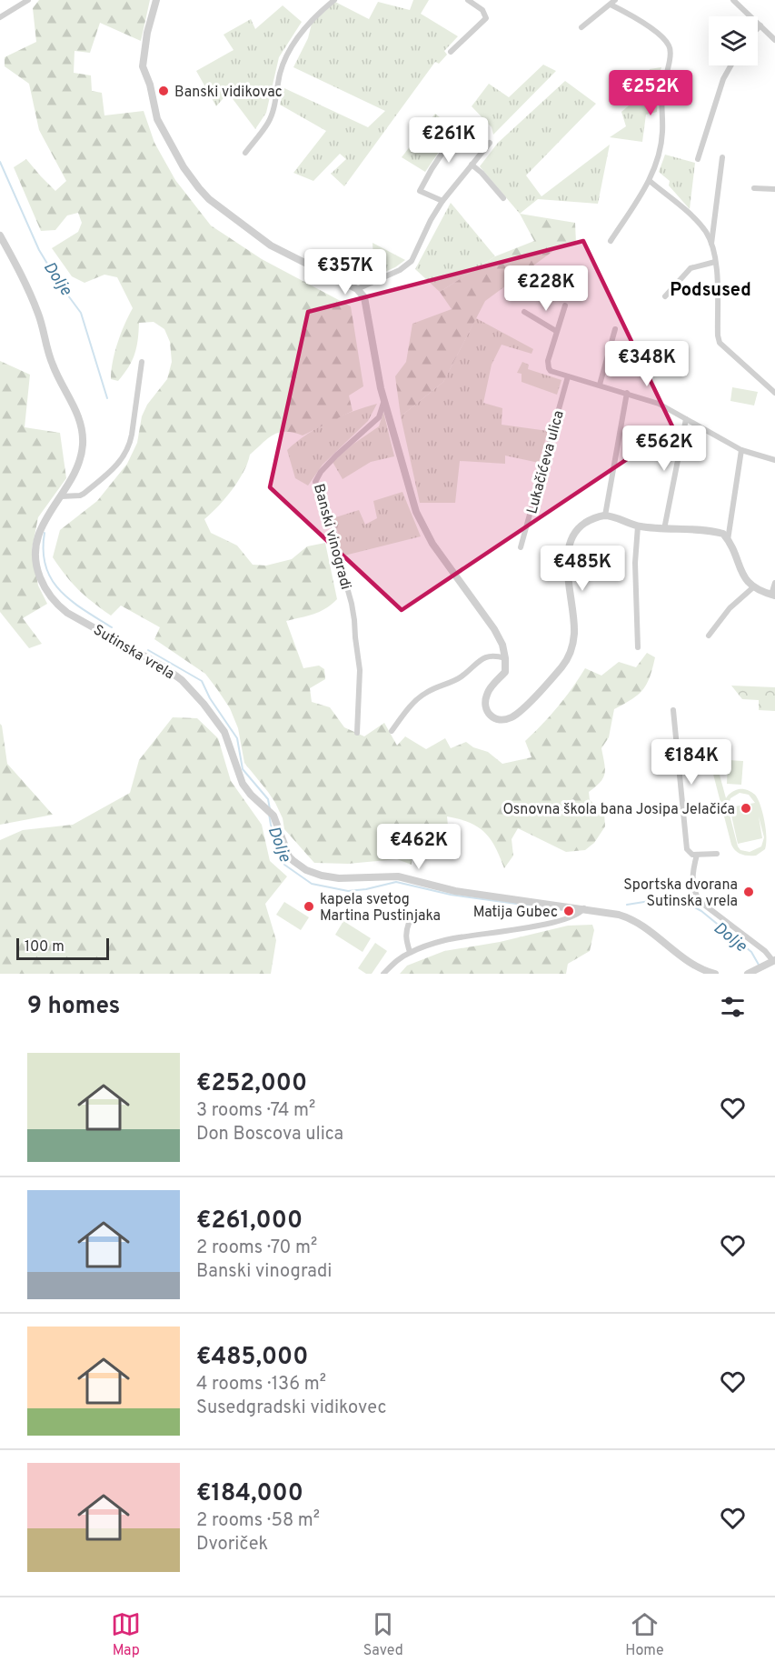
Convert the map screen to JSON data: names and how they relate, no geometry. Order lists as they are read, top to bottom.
{
  "streets": {
    "street": ["Lukačićeva ulica", "Banski vinogradi", "Sutinska vrela"]
  },
  "districts": ["Podsused"],
  "water": ["Dolje"],
  "places": [
    "Banski vidikovac",
    "Osnovna škola bana Josipa Jelačića",
    "Sportska dvorana Sutinska vrela",
    "kapela svetog Martina Pustinjaka",
    "Matija Gubec"
  ],
  "scale_bar": "100 m",
  "page": {
    "price": [
      "€252K",
      "€261K",
      "€357K",
      "€228K",
      "€348K",
      "€562K",
      "€485K",
      "€184K",
      "€462K"
    ],
    "scale": "100 m",
    "heading": "9 homes",
    "list": [
      {
        "name": "€252,000",
        "note": "3 rooms · 74 m² · Don Boscova ulica"
      },
      {
        "name": "€261,000",
        "note": "2 rooms · 70 m² · Banski vinogradi"
      },
      {
        "name": "€485,000",
        "note": "4 rooms · 136 m² · Susedgradski vidikovec"
      },
      {
        "name": "€184,000",
        "note": "2 rooms · 58 m² · Dvoriček"
      }
    ],
    "tabs": ["Map", "Saved", "Home"]
  }
}
